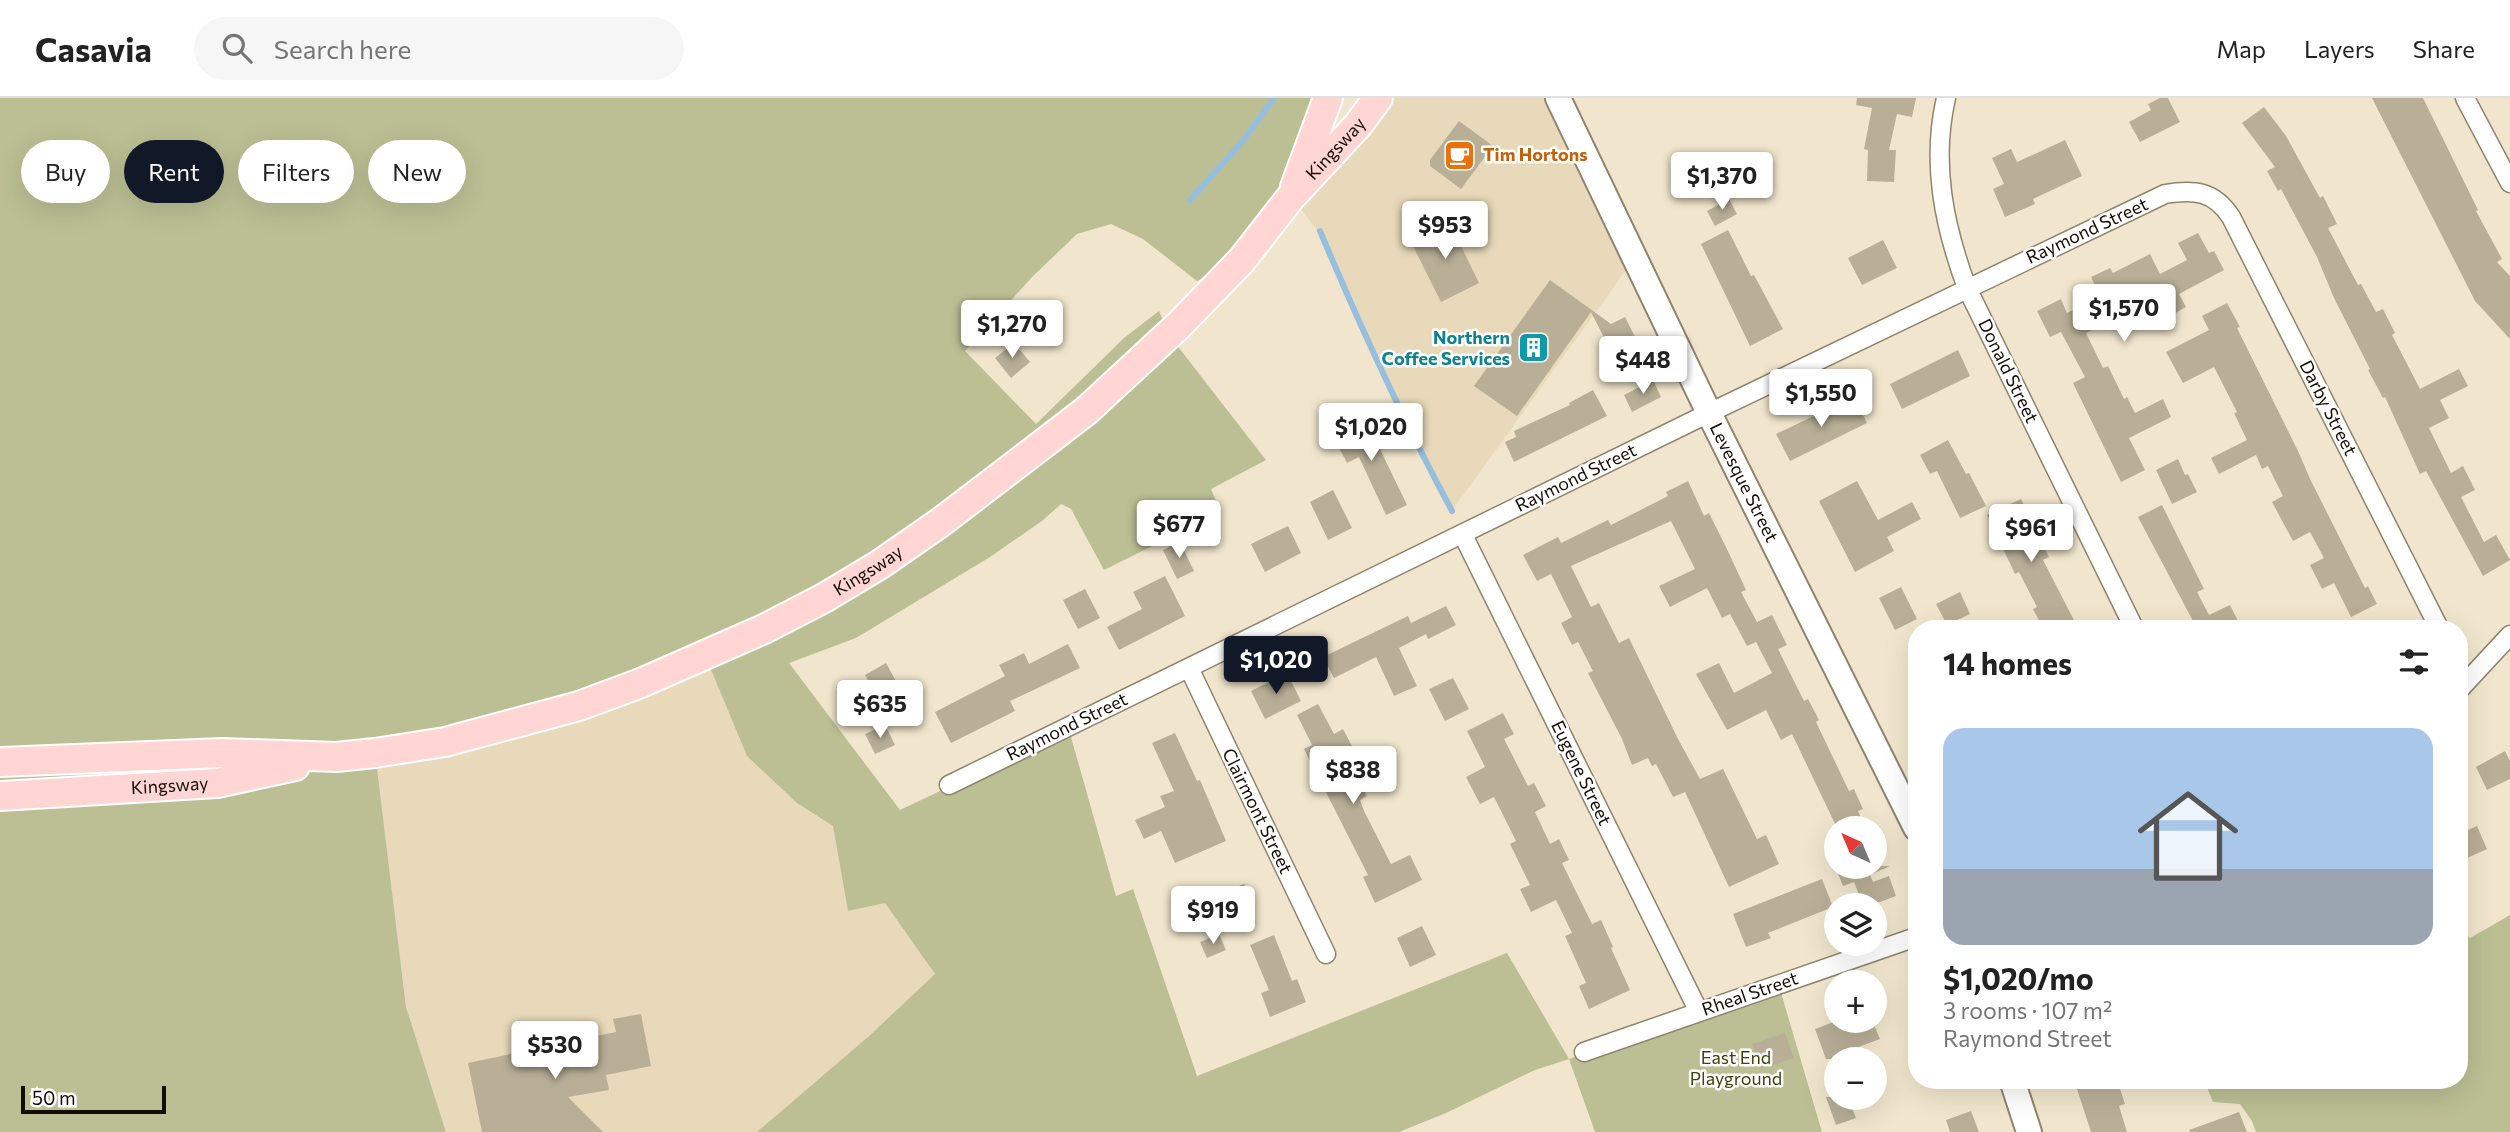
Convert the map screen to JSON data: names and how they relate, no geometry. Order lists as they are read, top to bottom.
{
  "streets": {
    "main road": ["Kingsway"],
    "street": [
      "Raymond Street",
      "Donald Street",
      "Darby Street",
      "Levesque Street",
      "Eugene Street",
      "Clairmont Street",
      "Rheal Street"
    ]
  },
  "crossings": [
    ["Raymond Street", "Donald Street"],
    ["Raymond Street", "Darby Street"],
    ["Raymond Street", "Levesque Street"],
    ["Raymond Street", "Eugene Street"],
    ["Raymond Street", "Clairmont Street"],
    ["Eugene Street", "Rheal Street"]
  ],
  "parks": ["East End Playground"],
  "places": {
    "cafe": ["Tim Hortons"],
    "building": ["Northern Coffee Services"]
  },
  "scale_bar": "50 m",
  "north": "top left",
  "page": {
    "header": "Casavia",
    "search": "Search here",
    "nav": ["Map", "Layers", "Share"],
    "chip": [
      "Buy",
      "Rent",
      "Filters",
      "New"
    ],
    "price": [
      "$1,370",
      "$953",
      "$1,570",
      "$1,270",
      "$448",
      "$1,550",
      "$1,020",
      "$677",
      "$961",
      "$1,020",
      "$635",
      "$838",
      "$919",
      "$530"
    ],
    "heading": "14 homes",
    "list": [
      {
        "name": "$1,020/mo",
        "note": "3 rooms · 107 m² · Raymond Street"
      }
    ],
    "map_buttons": ["+", "−"],
    "scale": "50 m"
  }
}
